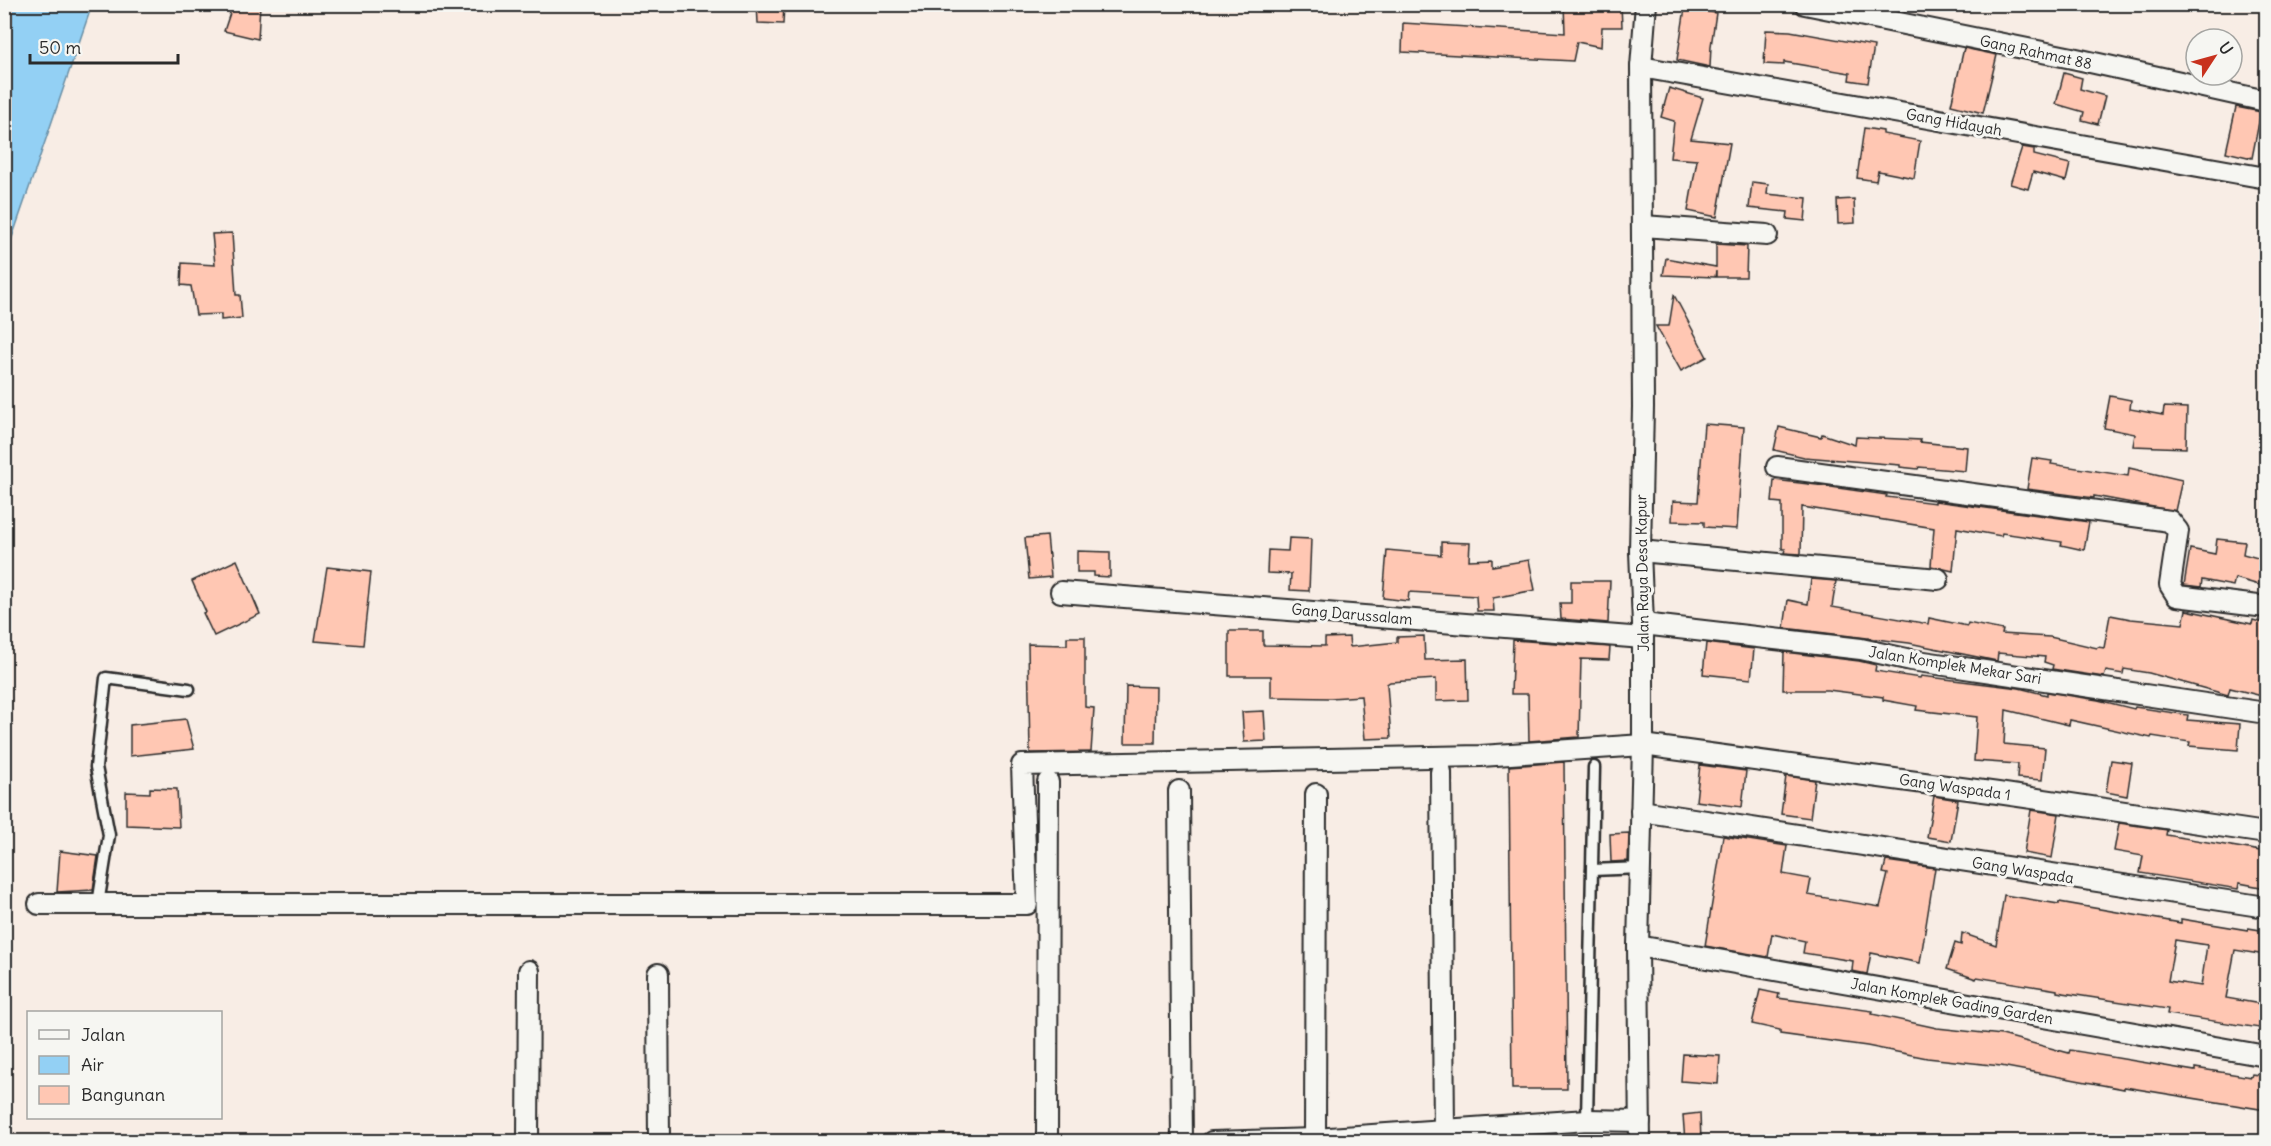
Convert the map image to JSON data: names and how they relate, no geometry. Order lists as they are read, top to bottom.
{
  "streets": {
    "street": [
      "Gang Rahmat 88",
      "Gang Hidayah",
      "Jalan Raya Desa Kapur",
      "Gang Darussalam",
      "Jalan Komplek Mekar Sari",
      "Gang Waspada 1",
      "Gang Waspada",
      "Jalan Komplek Gading Garden"
    ]
  },
  "crossings": [
    ["Gang Hidayah", "Jalan Raya Desa Kapur"],
    ["Jalan Raya Desa Kapur", "Gang Darussalam"],
    ["Jalan Raya Desa Kapur", "Jalan Komplek Mekar Sari"],
    ["Jalan Raya Desa Kapur", "Gang Waspada 1"],
    ["Jalan Raya Desa Kapur", "Gang Waspada"],
    ["Jalan Raya Desa Kapur", "Jalan Komplek Gading Garden"],
    ["Gang Darussalam", "Jalan Komplek Mekar Sari"]
  ],
  "legend": ["Jalan", "Air", "Bangunan"],
  "scale_bar": "50 m",
  "north": "top right"
}
